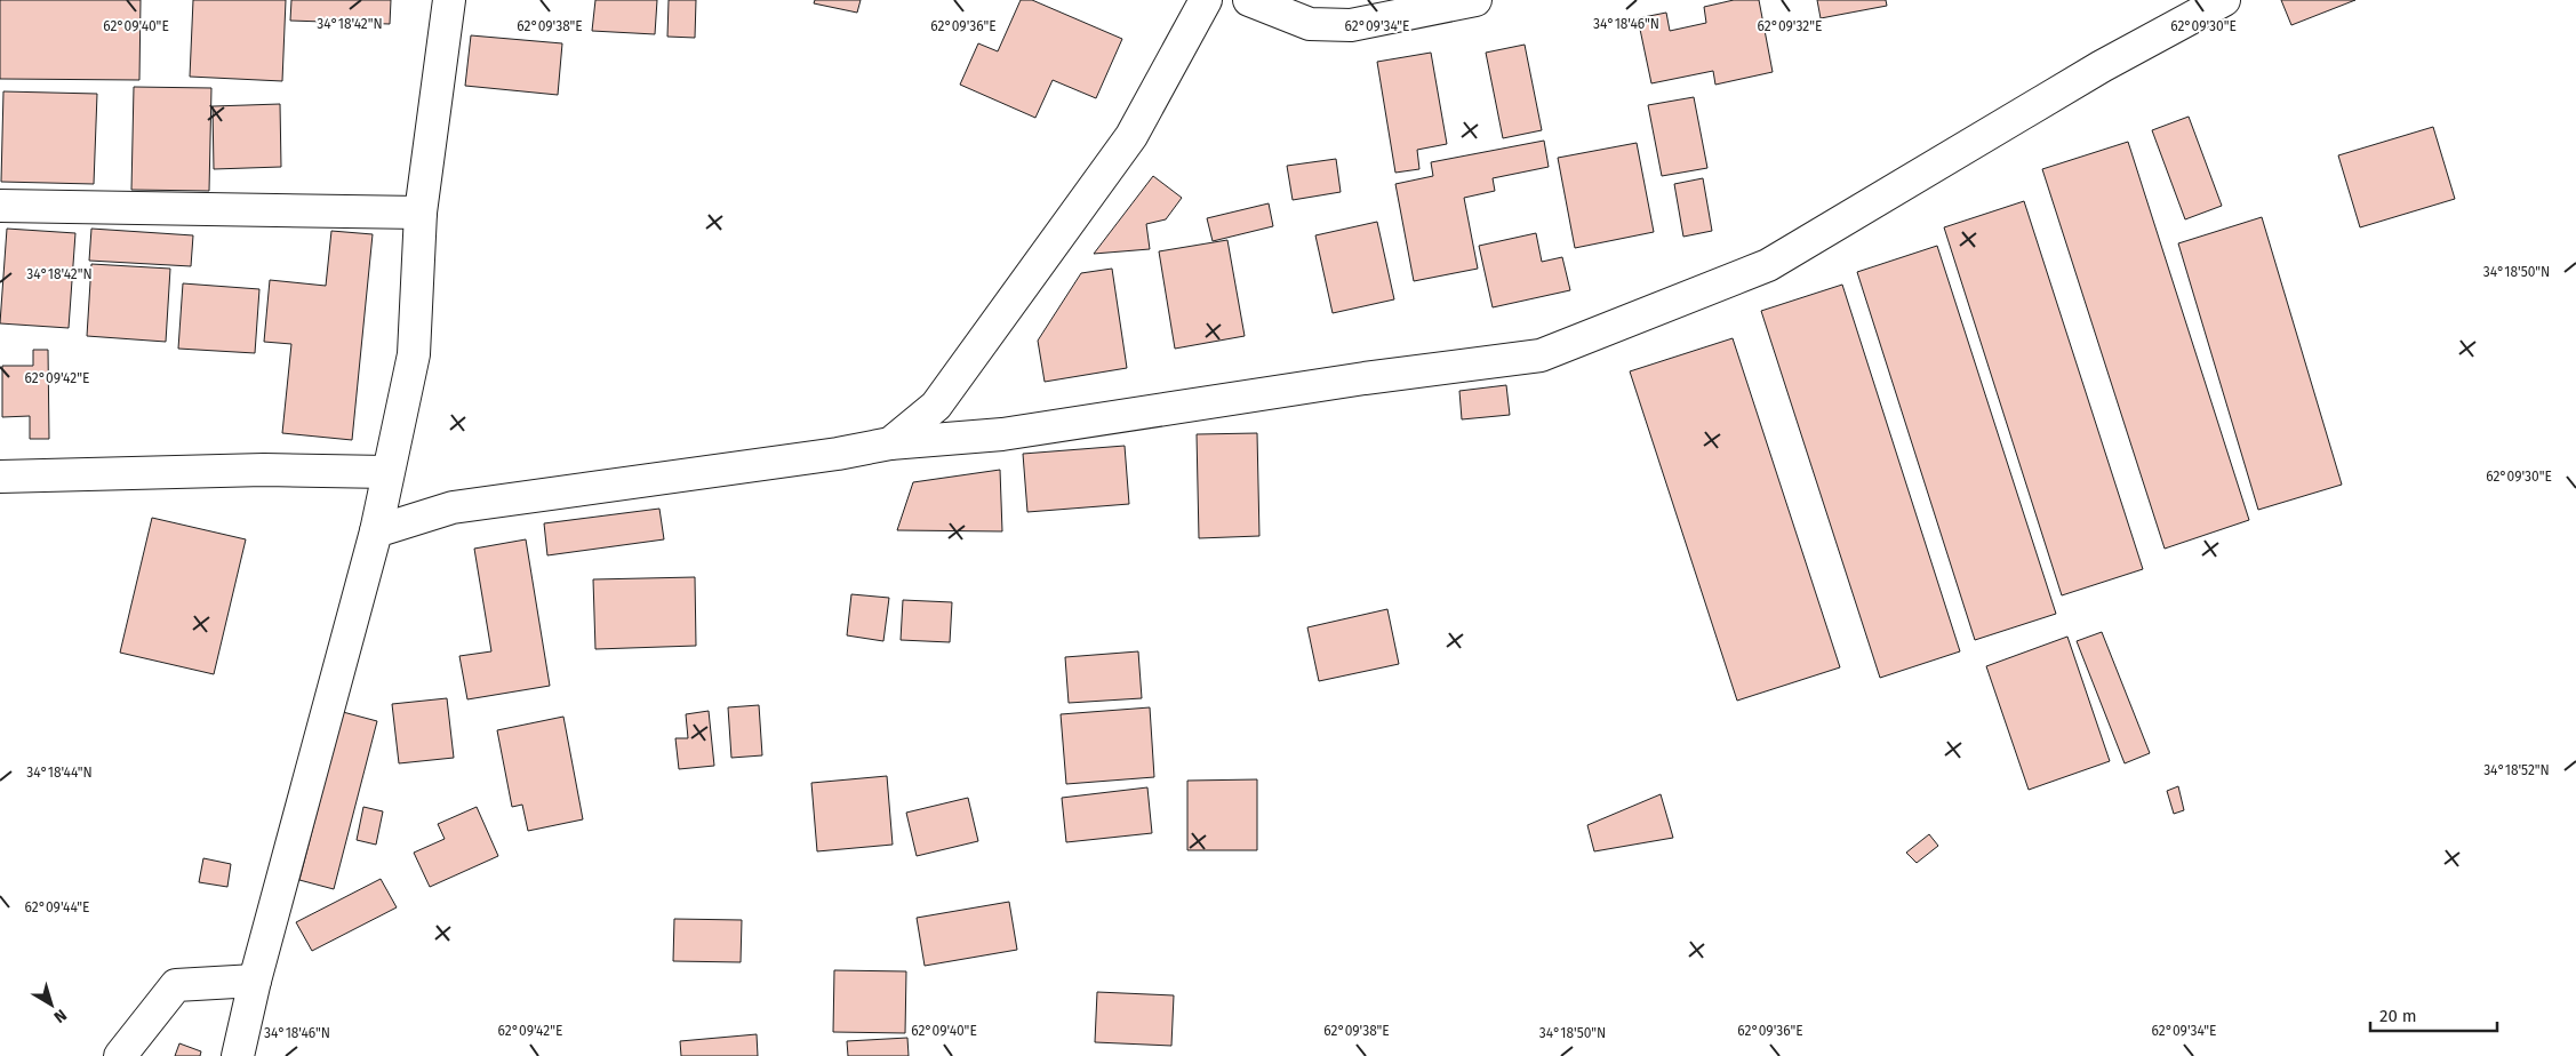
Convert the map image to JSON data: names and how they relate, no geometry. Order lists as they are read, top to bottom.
{
  "scale_bar": "20 m",
  "north": "bottom right",
  "coordinates": [
    "34°18'42\"N",
    "34°18'46\"N",
    "62°09'40\"E",
    "62°09'38\"E",
    "62°09'36\"E",
    "62°09'34\"E",
    "62°09'32\"E",
    "62°09'30\"E",
    "34°18'50\"N",
    "62°09'42\"E",
    "34°18'52\"N",
    "34°18'44\"N",
    "62°09'44\"E"
  ]
}
